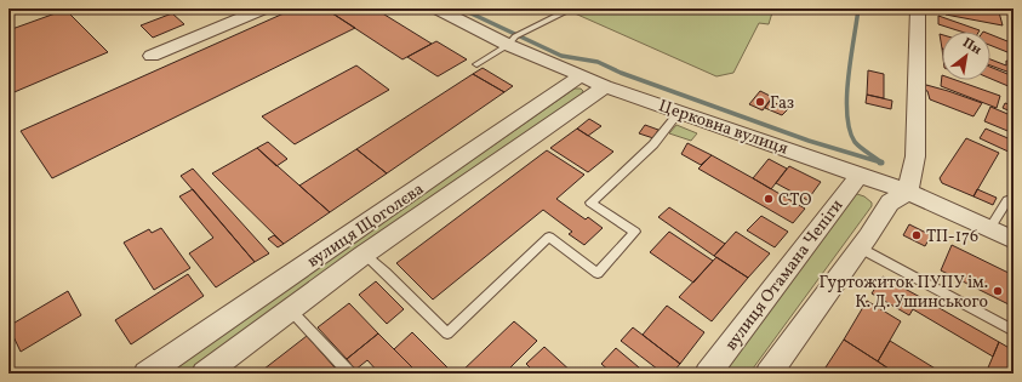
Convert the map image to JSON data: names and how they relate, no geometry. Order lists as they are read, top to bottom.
{
  "streets": {
    "street": ["Церковна вулиця", "вулиця Щоголєва", "вулиця Отамана Чепіги"]
  },
  "crossings": [
    ["Церковна вулиця", "вулиця Щоголєва"],
    ["Церковна вулиця", "вулиця Отамана Чепіги"]
  ],
  "places": [
    "Газ",
    "СТО",
    "ТП-176",
    "Гуртожиток ПУПУ ім. К. Д. Ушинського"
  ],
  "north": "top right"
}
